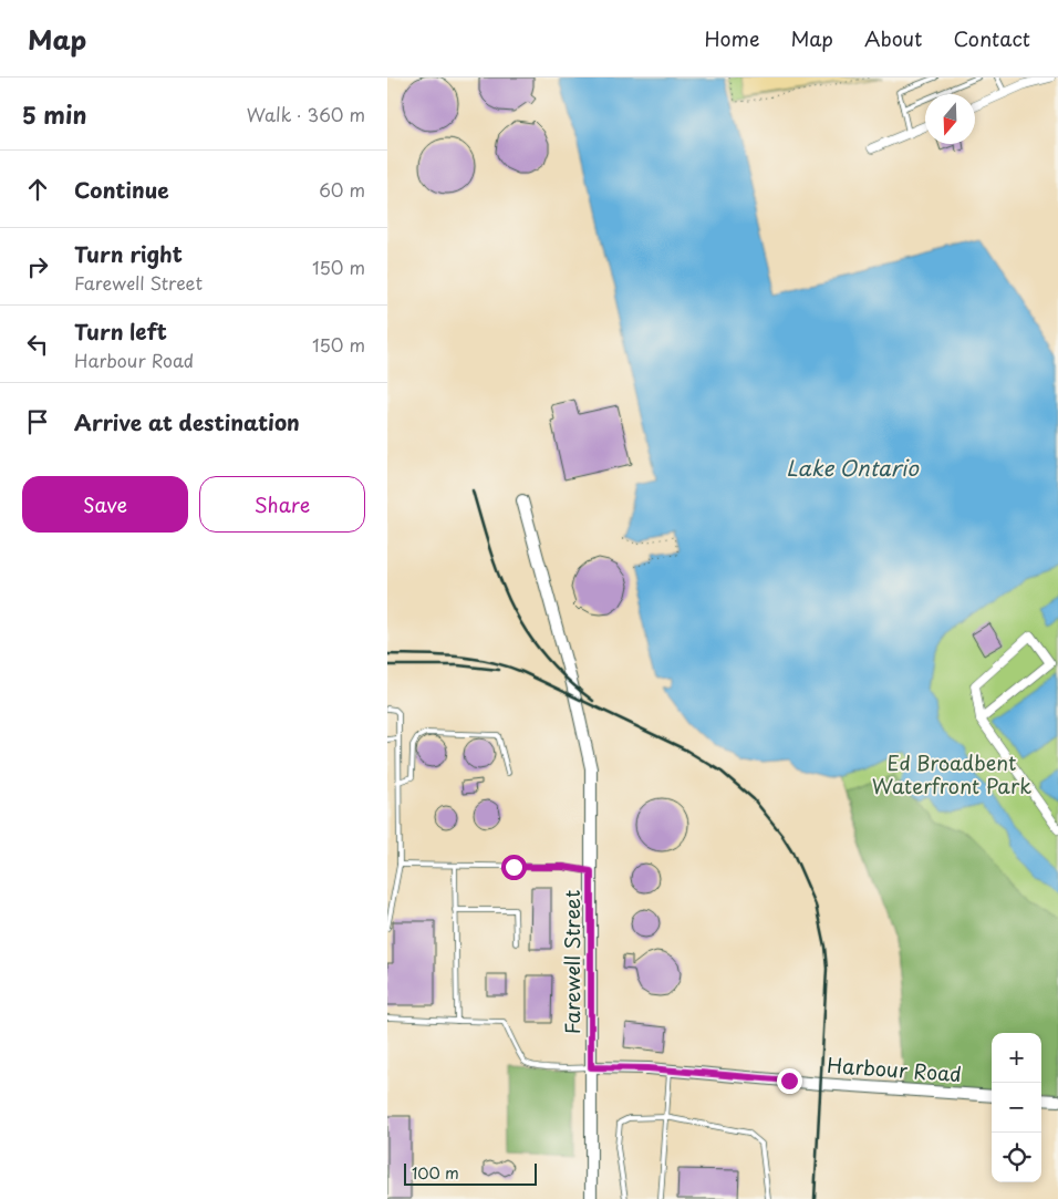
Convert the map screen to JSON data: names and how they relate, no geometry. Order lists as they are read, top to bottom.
{
  "streets": {
    "street": ["Farewell Street", "Harbour Road"]
  },
  "crossings": [
    ["Farewell Street", "Harbour Road"]
  ],
  "water": ["Lake Ontario"],
  "parks": ["Ed Broadbent Waterfront Park"],
  "scale_bar": "100 m",
  "north": "bottom",
  "page": {
    "header": "Map",
    "nav": [
      "Home",
      "Map",
      "About",
      "Contact"
    ],
    "heading": ["5 min", "Walk · 360 m"],
    "list": [
      ["Continue", "60 m"],
      ["Turn right", "Farewell Street", "150 m"],
      ["Turn left", "Harbour Road", "150 m"],
      "Arrive at destination"
    ],
    "buttons": ["Save", "Share"],
    "map_buttons": ["+", "−"],
    "scale": "100 m"
  }
}
